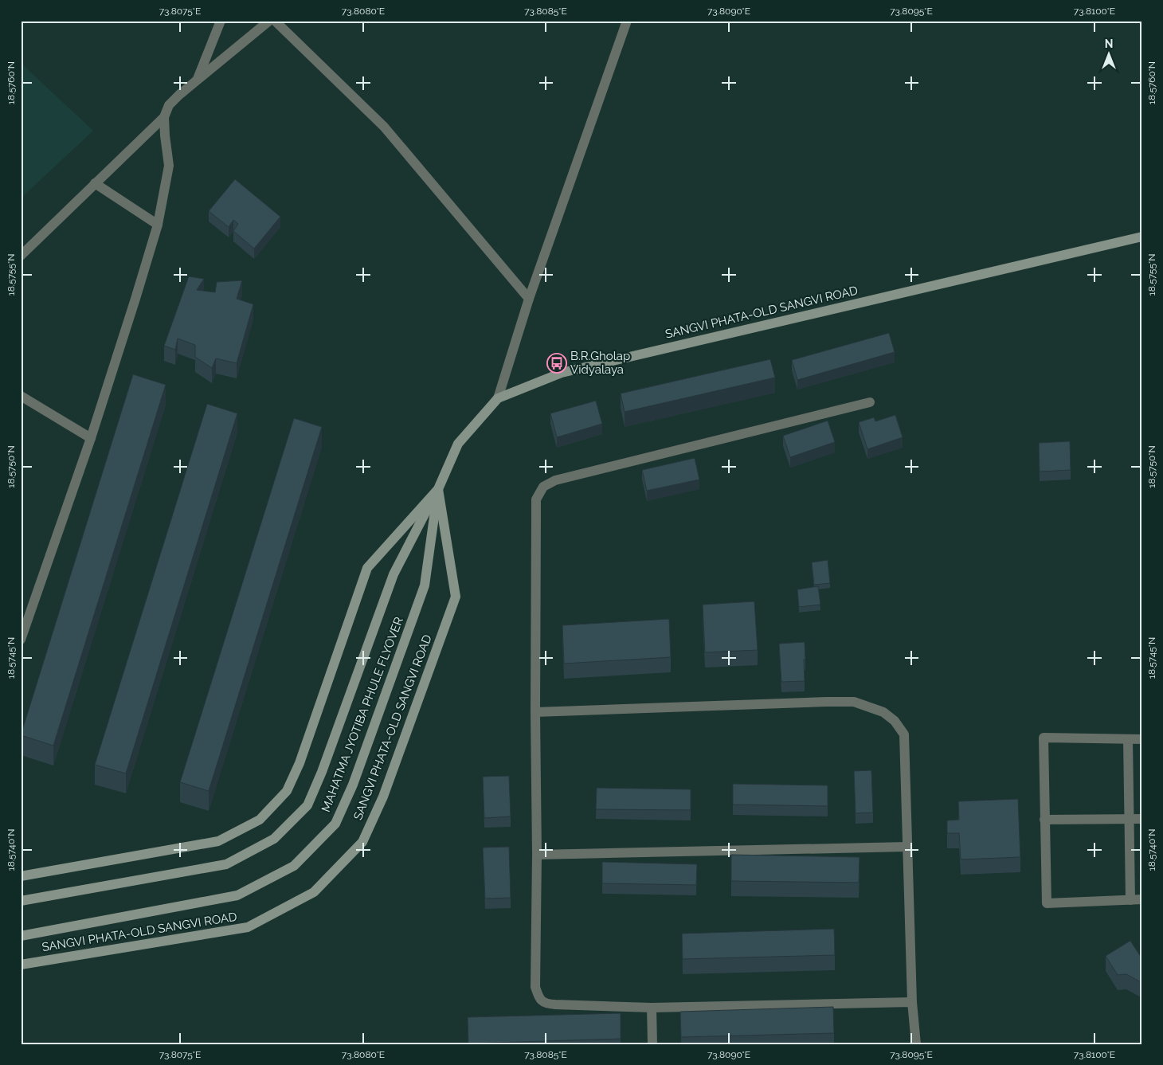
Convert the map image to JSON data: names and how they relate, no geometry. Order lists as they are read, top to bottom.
{
  "streets": {
    "main road": ["SANGVI PHATA-OLD SANGVI ROAD", "MAHATMA JYOTIBA PHULE FLYOVER"]
  },
  "crossings": [
    ["SANGVI PHATA-OLD SANGVI ROAD", "MAHATMA JYOTIBA PHULE FLYOVER"]
  ],
  "places": {
    "bus stop": ["B.R.Gholap Vidyalaya"]
  },
  "north": "top",
  "coordinates": [
    "73.8075°E",
    "73.8080°E",
    "73.8085°E",
    "73.8090°E",
    "73.8095°E",
    "73.8100°E",
    "18.5760°N",
    "18.5755°N",
    "18.5750°N",
    "18.5745°N",
    "18.5740°N"
  ]
}
